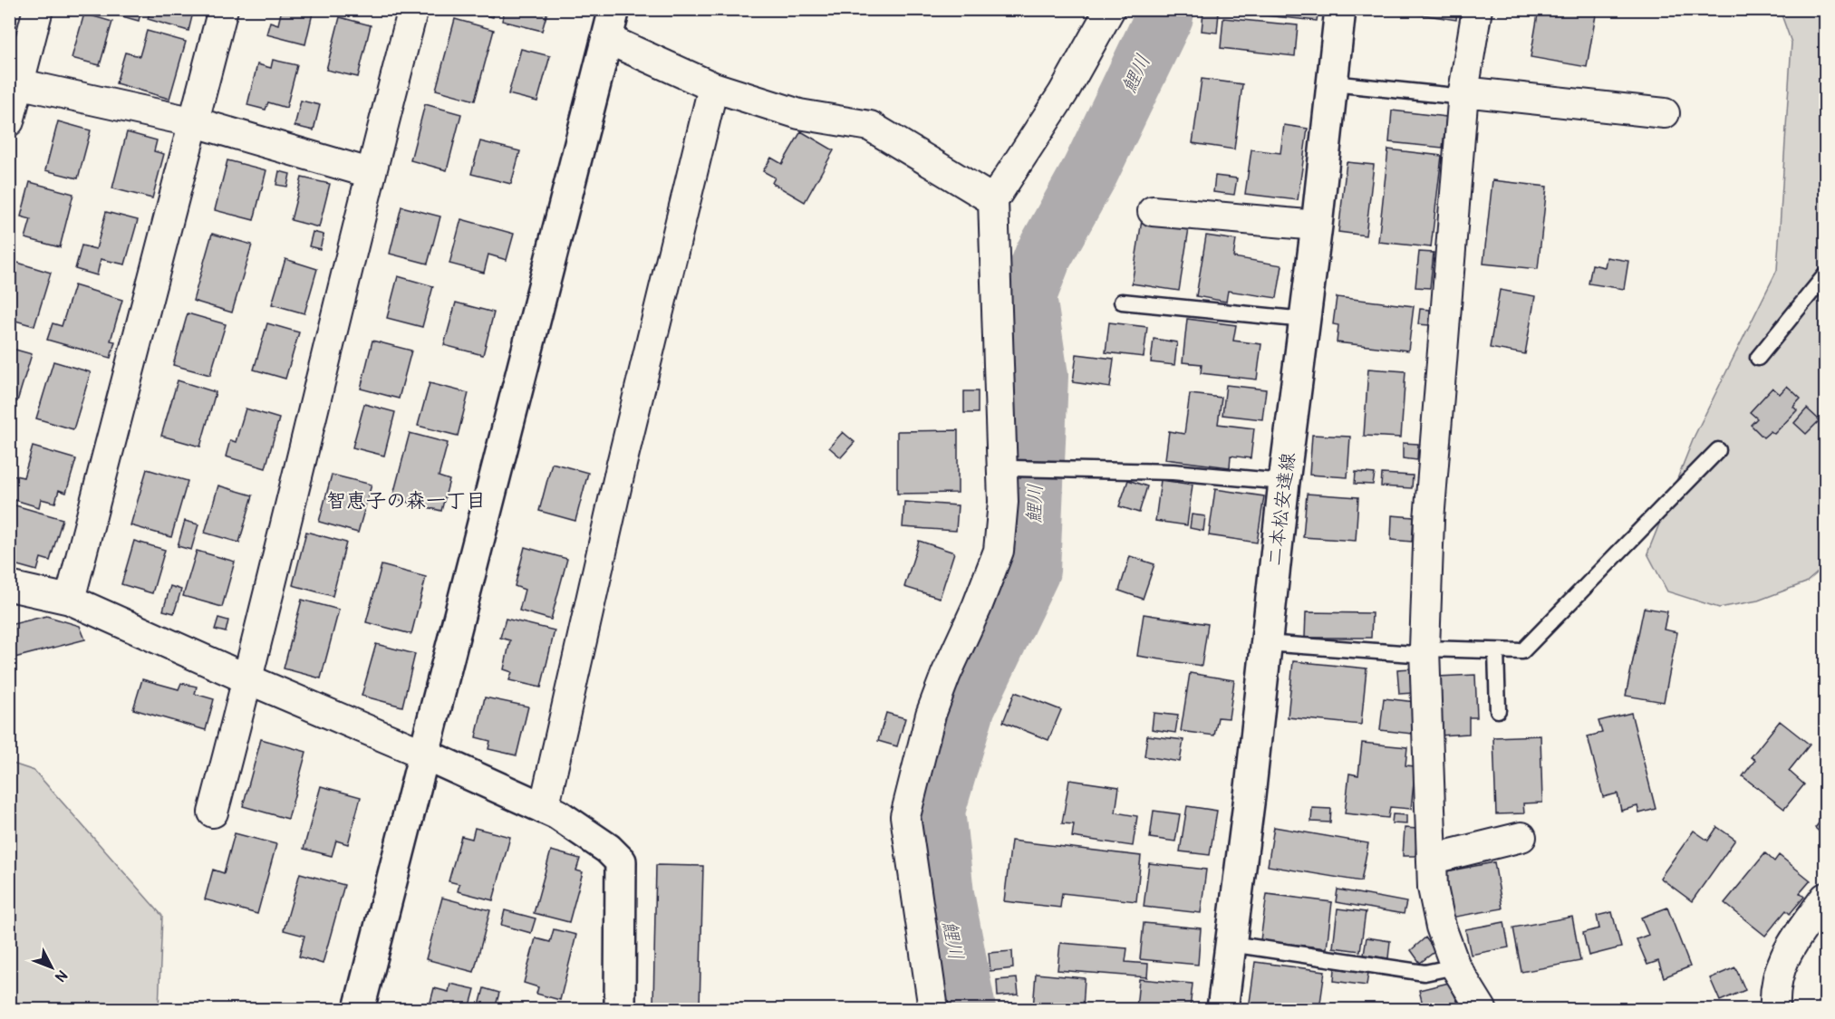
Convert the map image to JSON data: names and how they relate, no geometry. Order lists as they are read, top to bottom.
{
  "streets": {
    "street": ["二本松安達線"]
  },
  "districts": ["智恵子の森一丁目"],
  "water": ["鯉川"],
  "north": "bottom right"
}
